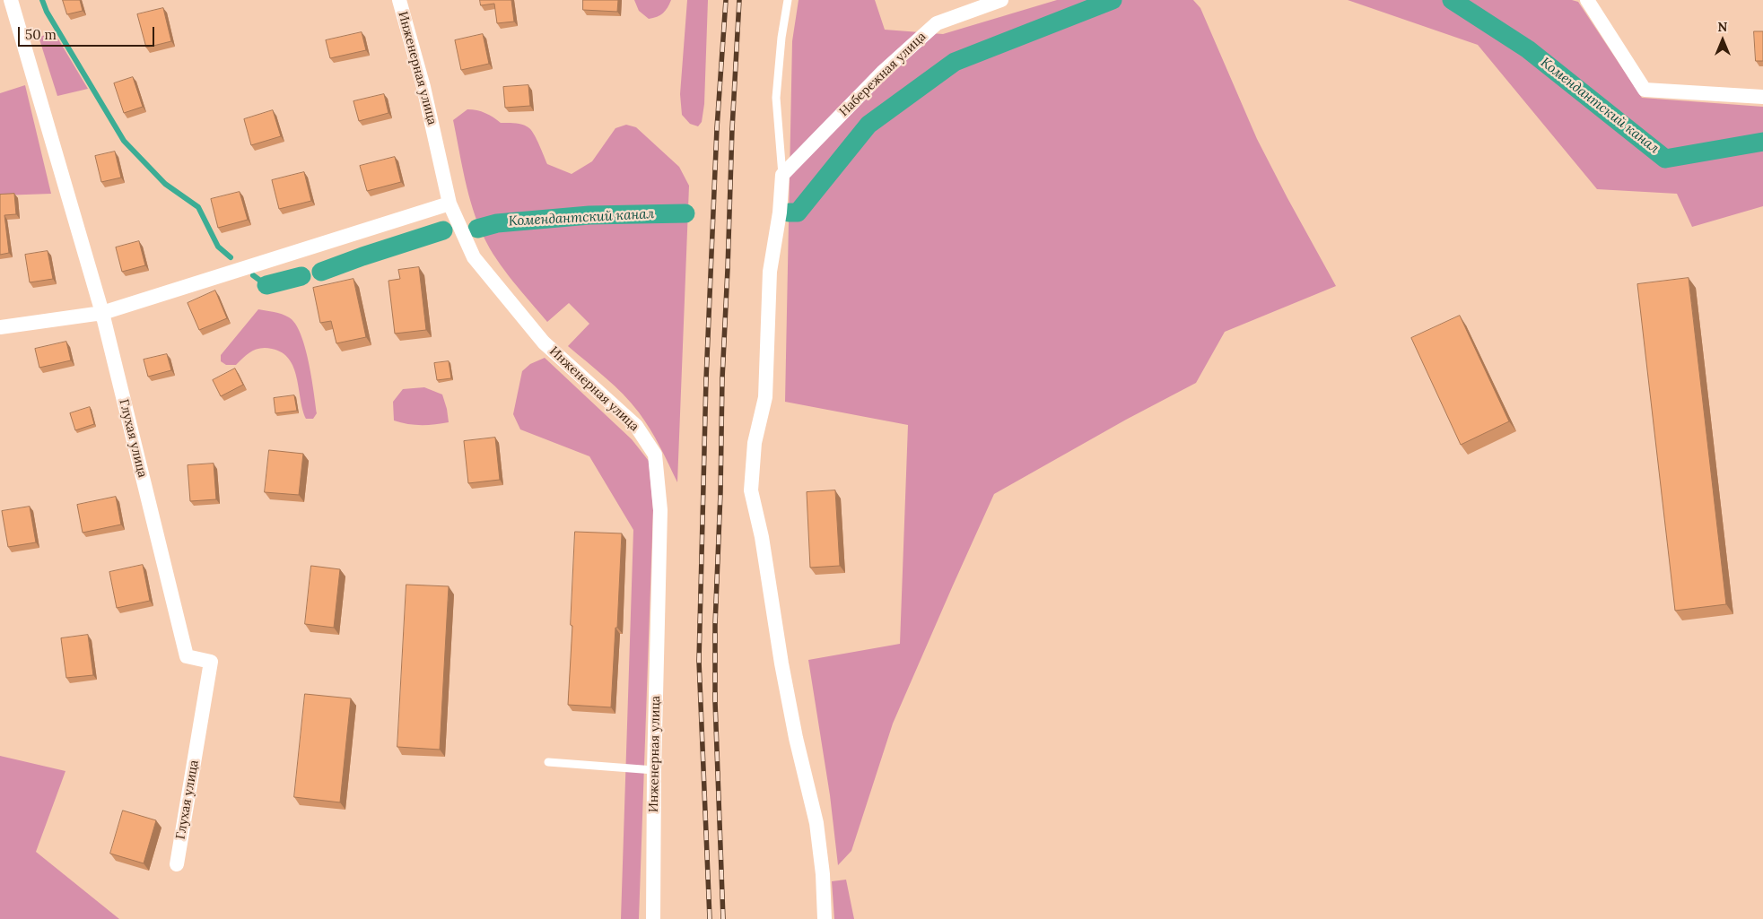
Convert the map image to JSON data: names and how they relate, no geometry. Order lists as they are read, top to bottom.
{
  "streets": {
    "street": ["Инженерная улица", "Набережная улица", "Глухая улица"]
  },
  "water": ["Комендантский канал"],
  "scale_bar": "50 m",
  "north": "top"
}
